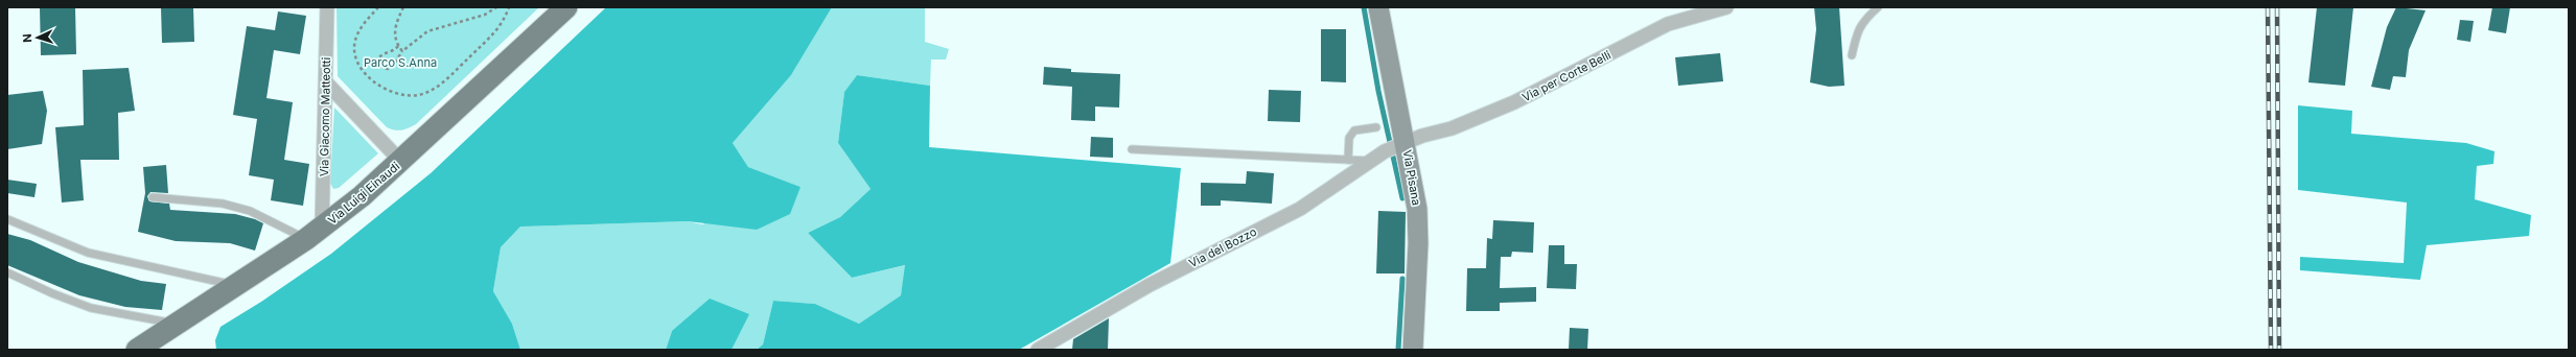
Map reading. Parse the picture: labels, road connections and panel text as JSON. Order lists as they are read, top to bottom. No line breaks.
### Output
{"streets":{"main road":["Via Pisana","Via Luigi Einaudi"],"street":["Via per Corte Belli","Via Giacomo Matteotti","Via del Bozzo"]},"crossings":[["Via per Corte Belli","Via Pisana"],["Via per Corte Belli","Via del Bozzo"],["Via Giacomo Matteotti","Via Luigi Einaudi"],["Via Pisana","Via del Bozzo"]],"parks":["Parco S.Anna"],"north":"left"}
